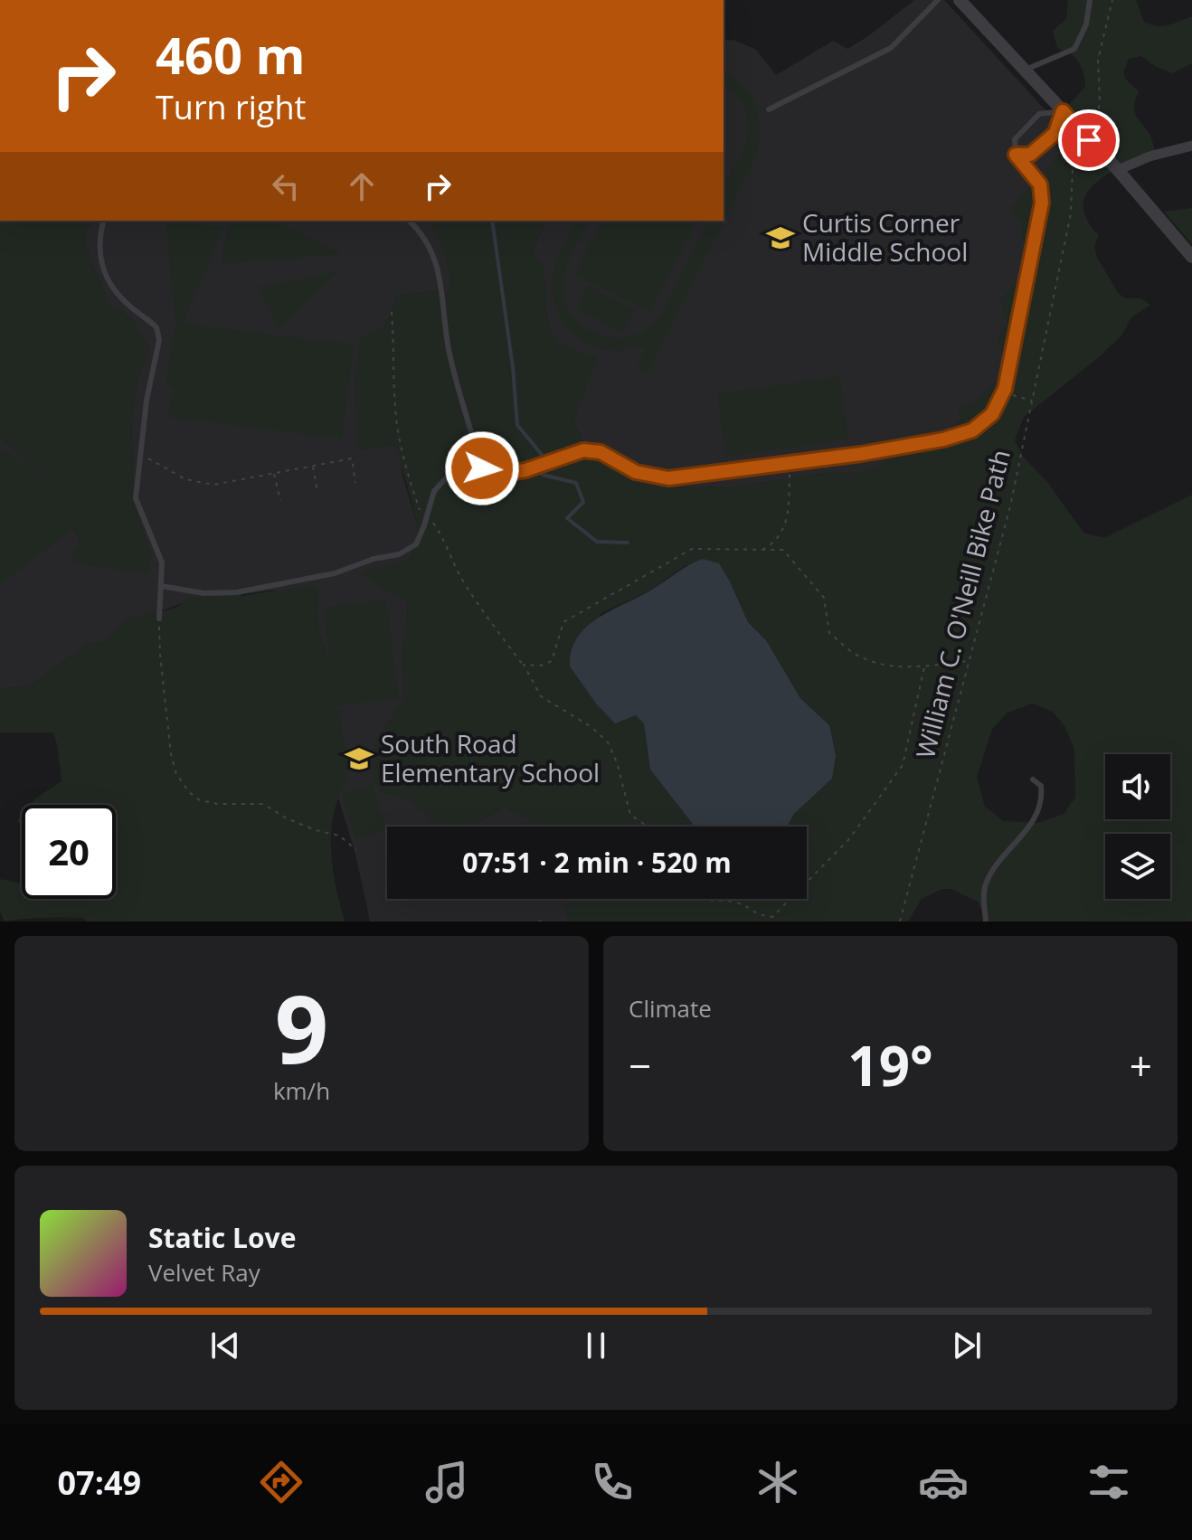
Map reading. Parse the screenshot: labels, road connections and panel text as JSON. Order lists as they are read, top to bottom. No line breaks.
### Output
{"streets":{"path":["William C. O'Neill Bike Path"]},"places":{"school or university":["Curtis Corner Middle School","South Road Elementary School"]},"page":{"turn":["460 m","Turn right"],"limit":"20","trip":"07:51 · 2 min · 520 m","tile":[["9","km/h"],"Climate"],"heat":["−","19°","+"],"song":["Static Love","Velvet Ray"],"tabs":"07:49"}}
